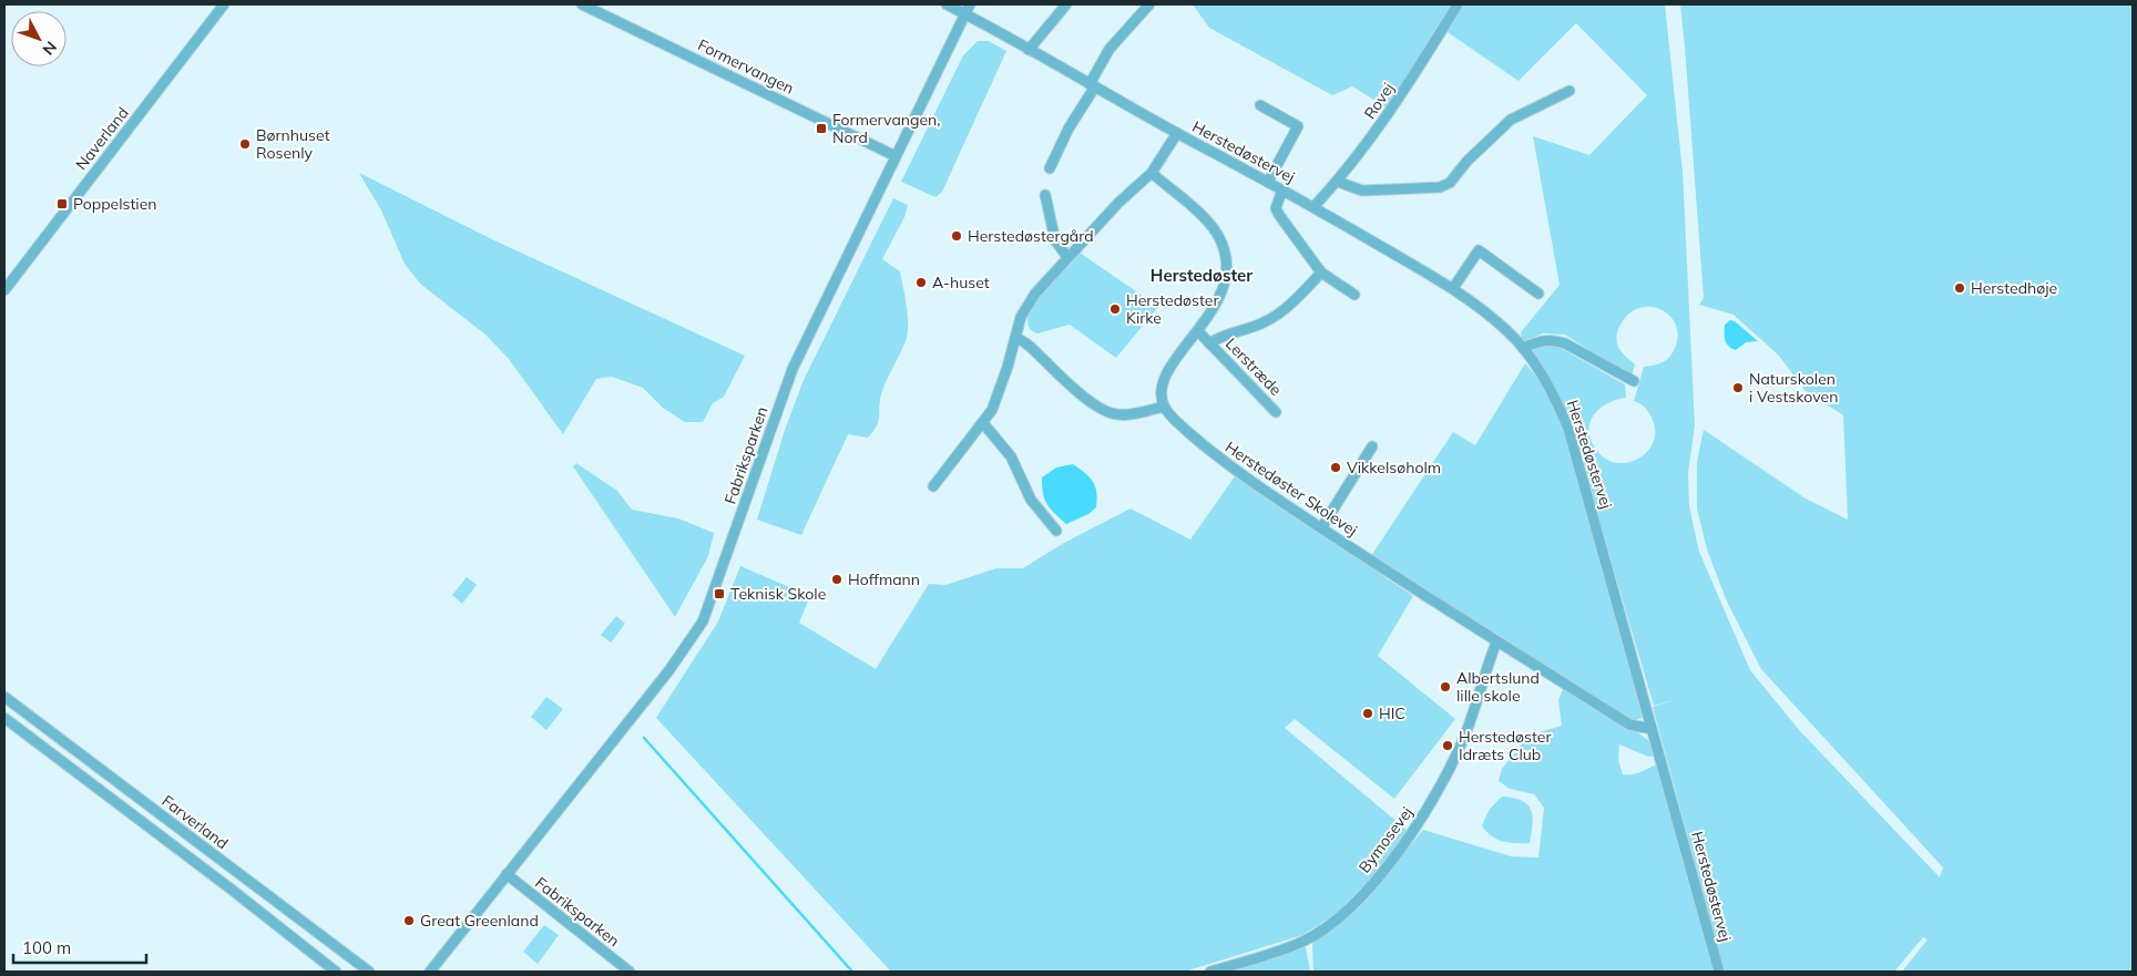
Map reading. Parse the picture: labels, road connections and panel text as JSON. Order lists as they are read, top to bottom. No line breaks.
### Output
{"streets":{"street":["Formervangen","Rovej","Naverland","Herstedøstervej","Lerstræde","Fabriksparken","Herstedøster Skolevej","Farverland","Bymosevej"]},"crossings":[["Formervangen","Fabriksparken"],["Rovej","Herstedøstervej"],["Herstedøstervej","Fabriksparken"],["Herstedøstervej","Herstedøster Skolevej"],["Herstedøster Skolevej","Bymosevej"]],"districts":["Herstedøster"],"places":{"transit":["Formervangen, Nord","Poppelstien","Teknisk Skole"],"other":["Børnhuset Rosenly","Herstedøstergård","A-huset","Herstedhøje","Herstedøster Kirke","Naturskolen i Vestskoven","Vikkelsøholm","Hoffmann","Albertslund lille skole","HIC","Herstedøster Idræts Club","Great Greenland"]},"scale_bar":"100 m","north":"bottom right"}
